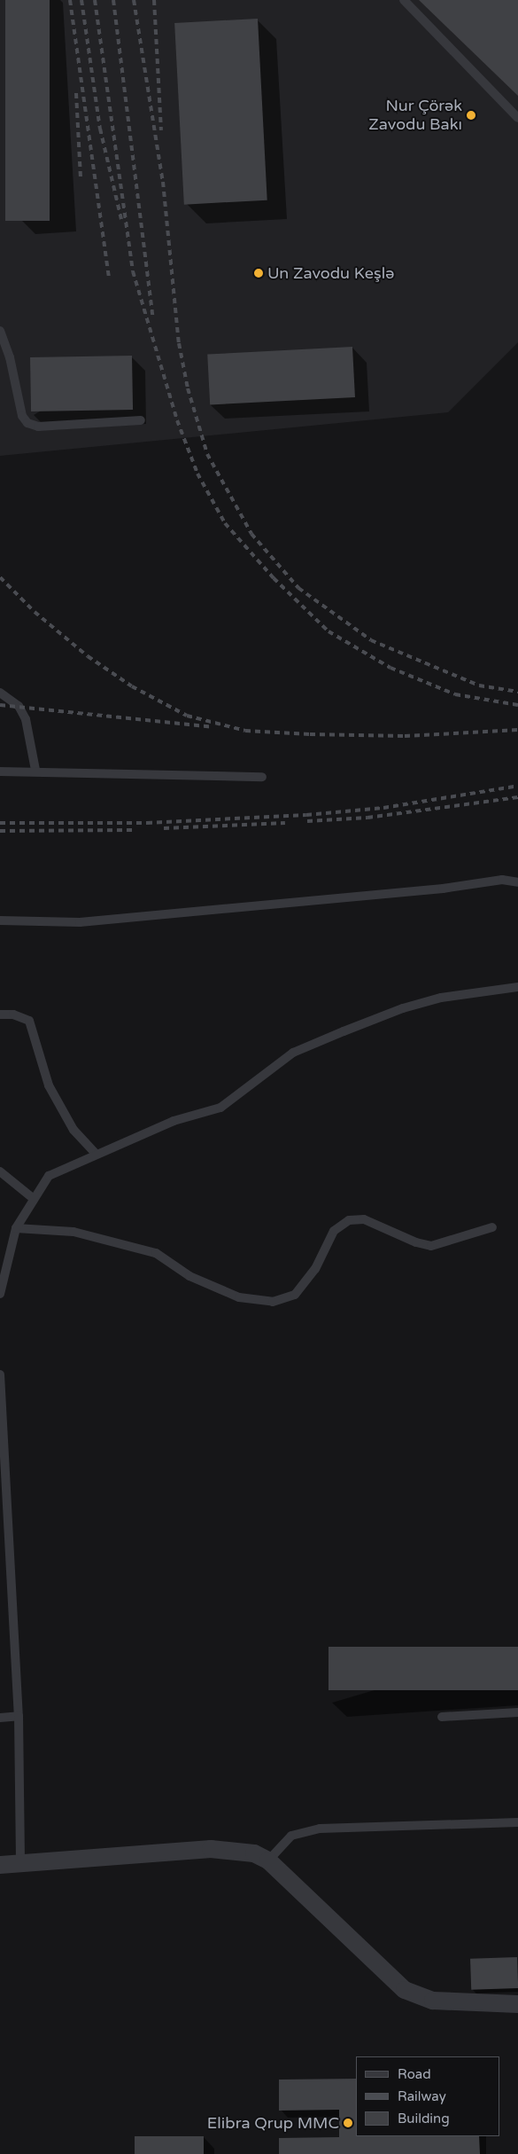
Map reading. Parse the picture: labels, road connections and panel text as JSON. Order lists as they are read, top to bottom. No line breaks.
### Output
{"places":["Nur Çörək Zavodu Bakı","Un Zavodu Keşlə","Elibra Qrup MMC"],"legend":["Road","Railway","Building"]}
